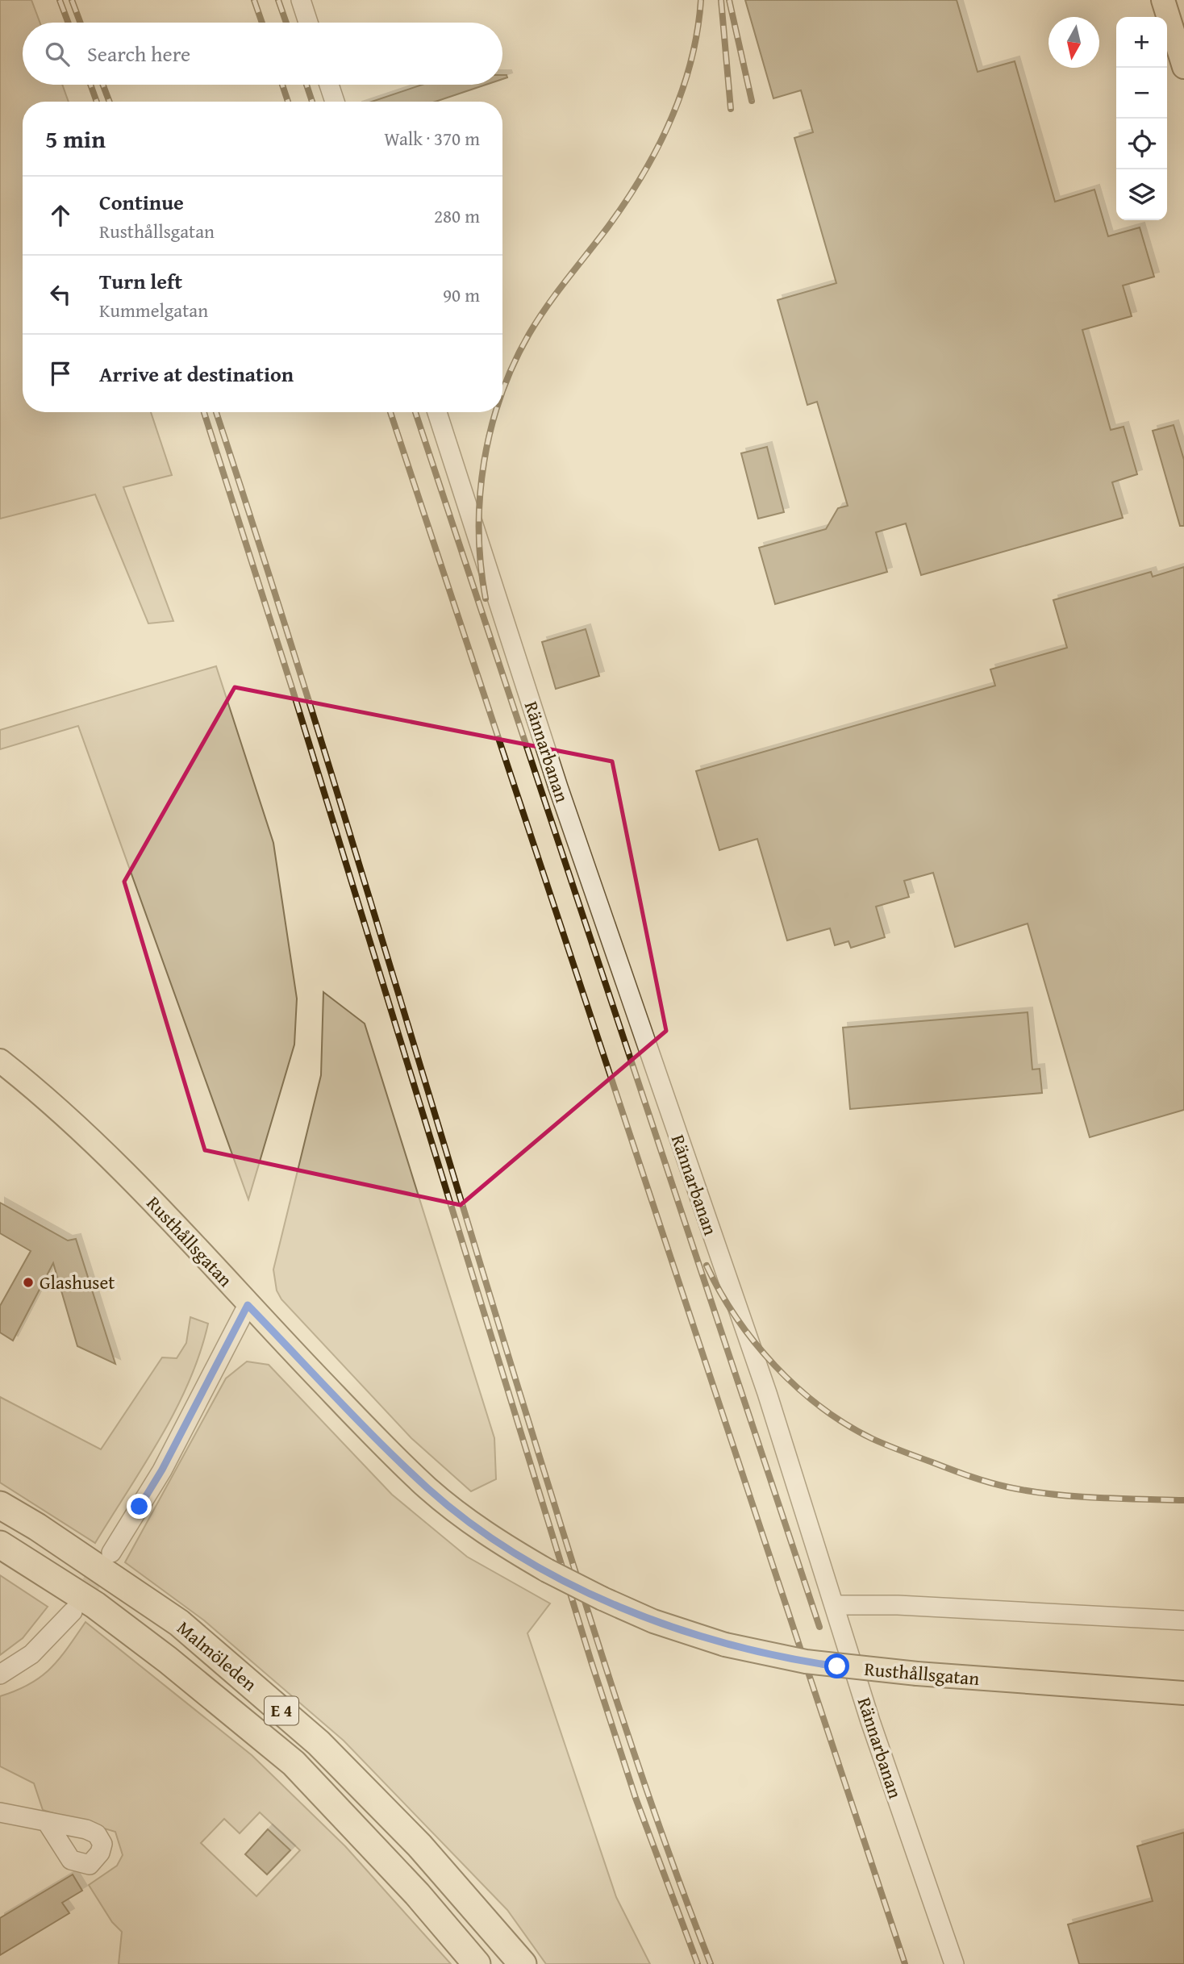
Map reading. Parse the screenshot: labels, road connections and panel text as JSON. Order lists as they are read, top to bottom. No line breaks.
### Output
{"streets":{"highway":["Malmöleden","E 4"],"main road":["Rusthållsgatan"],"street":["Rännarbanan"]},"places":["Glashuset"],"north":"bottom","page":{"map_buttons":["+","−"],"search":"Search here","heading":["5 min","Walk · 370 m"],"list":[["Continue","Rusthållsgatan","280 m"],["Turn left","Kummelgatan","90 m"],"Arrive at destination"]}}
